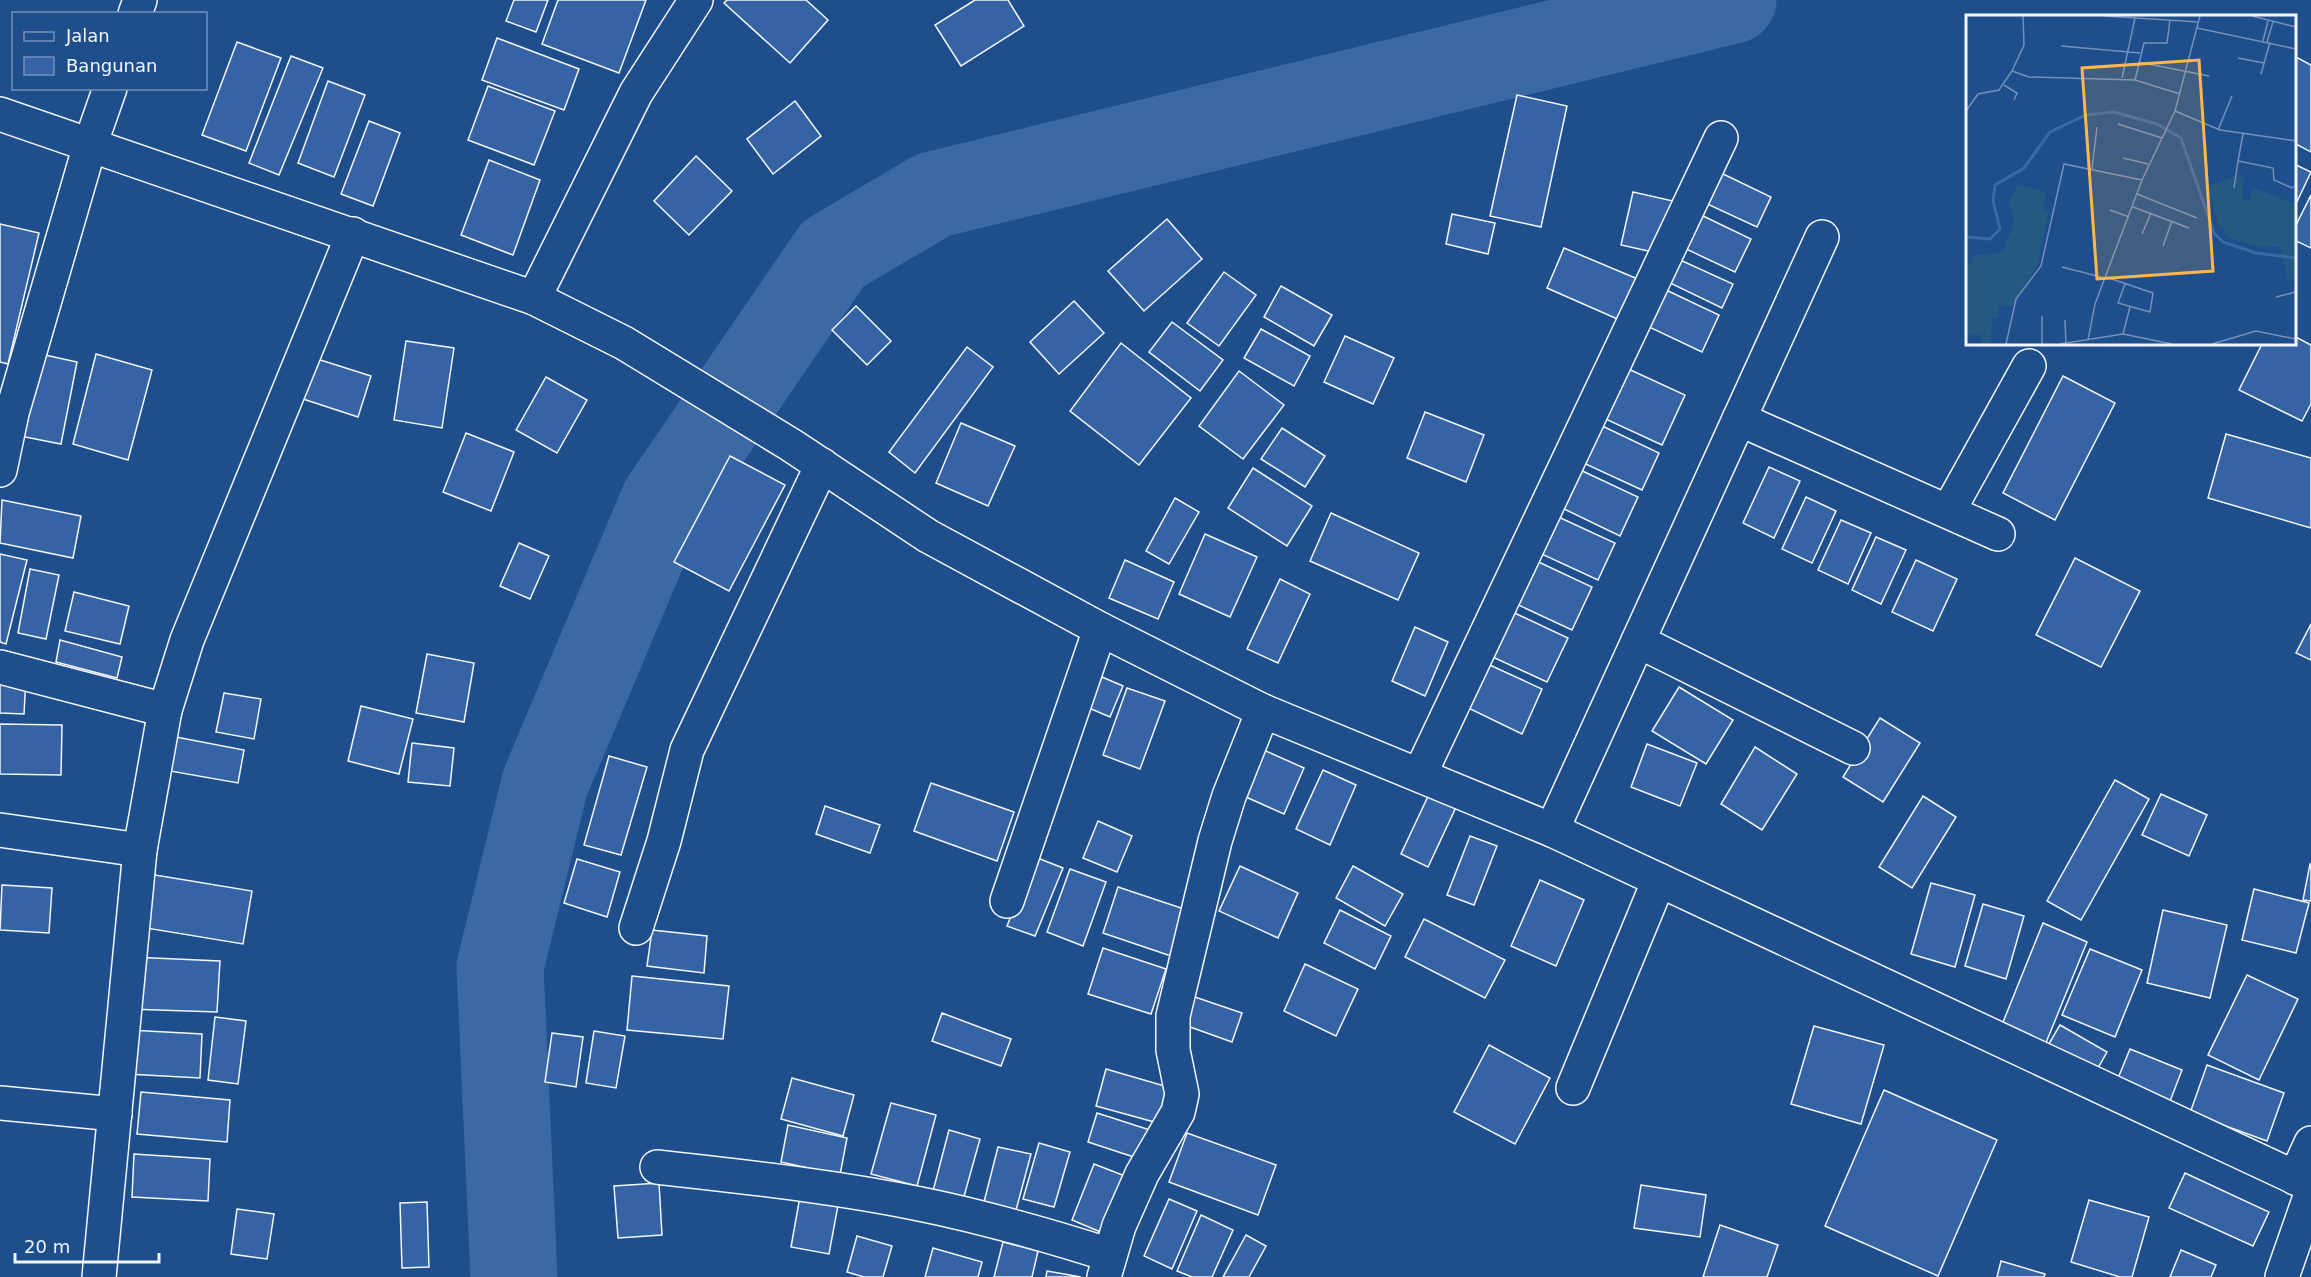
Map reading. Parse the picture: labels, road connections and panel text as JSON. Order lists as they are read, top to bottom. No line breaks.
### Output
{"legend":["Jalan","Bangunan"],"scale_bar":"20 m"}
